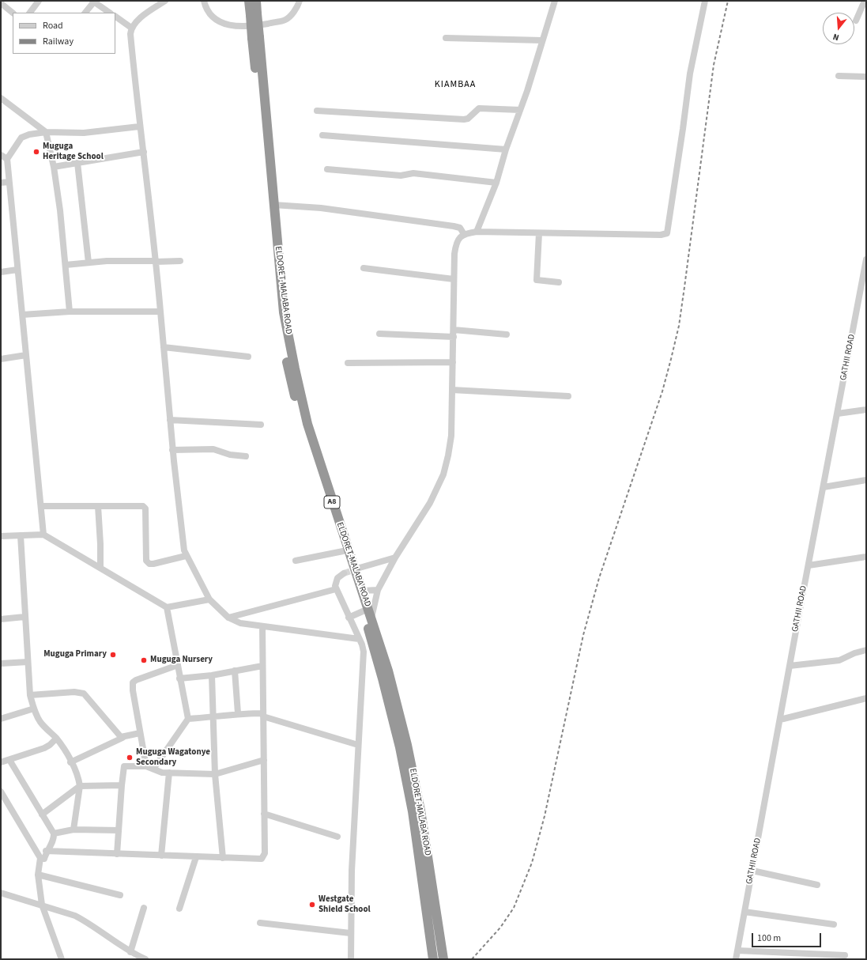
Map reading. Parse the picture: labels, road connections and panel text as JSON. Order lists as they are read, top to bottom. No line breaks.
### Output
{"streets":{"highway":["ELDORET-MALABA ROAD","A8"],"street":["GATHII ROAD"]},"crossings":[["ELDORET-MALABA ROAD","A8"]],"districts":["KIAMBAA"],"places":["Muguga Heritage School","Muguga Primary","Muguga Nursery","Muguga Wagatonye Secondary","Westgate Shield School"],"legend":["Road","Railway"],"scale_bar":"100 m","north":"bottom"}
